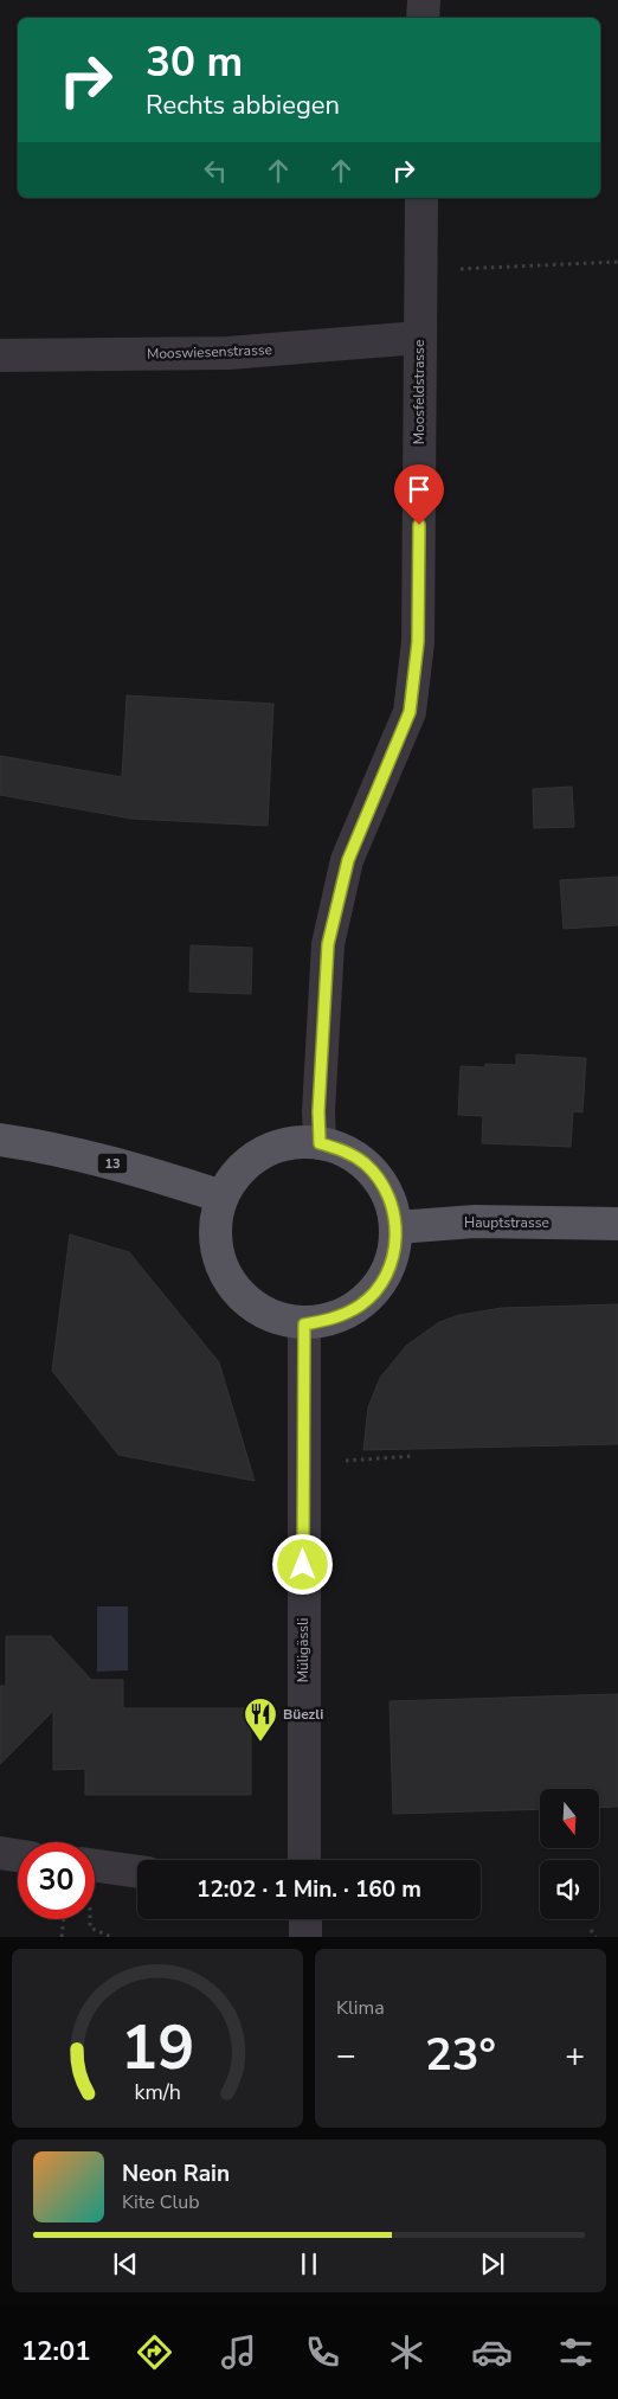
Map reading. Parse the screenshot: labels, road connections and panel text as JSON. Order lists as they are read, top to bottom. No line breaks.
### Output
{"streets":{"main road":["13","Hauptstrasse"],"street":["Mooswiesenstrasse","Moosfeldstrasse","Müligässli"]},"crossings":[["Mooswiesenstrasse","Moosfeldstrasse"],["Moosfeldstrasse","13"],["Moosfeldstrasse","Hauptstrasse"],["Moosfeldstrasse","Müligässli"],["13","Hauptstrasse"],["13","Müligässli"],["Hauptstrasse","Müligässli"]],"places":{"restaurant":["Büezli"]},"north":"bottom","page":{"turn":["30 m","Rechts abbiegen"],"limit":"30","trip":"12:02 · 1 Min. · 160 m","tile":"Klima","heat":["−","23°","+"],"song":["Neon Rain","Kite Club"],"tabs":"12:01","gauge":["19","km/h"]}}
